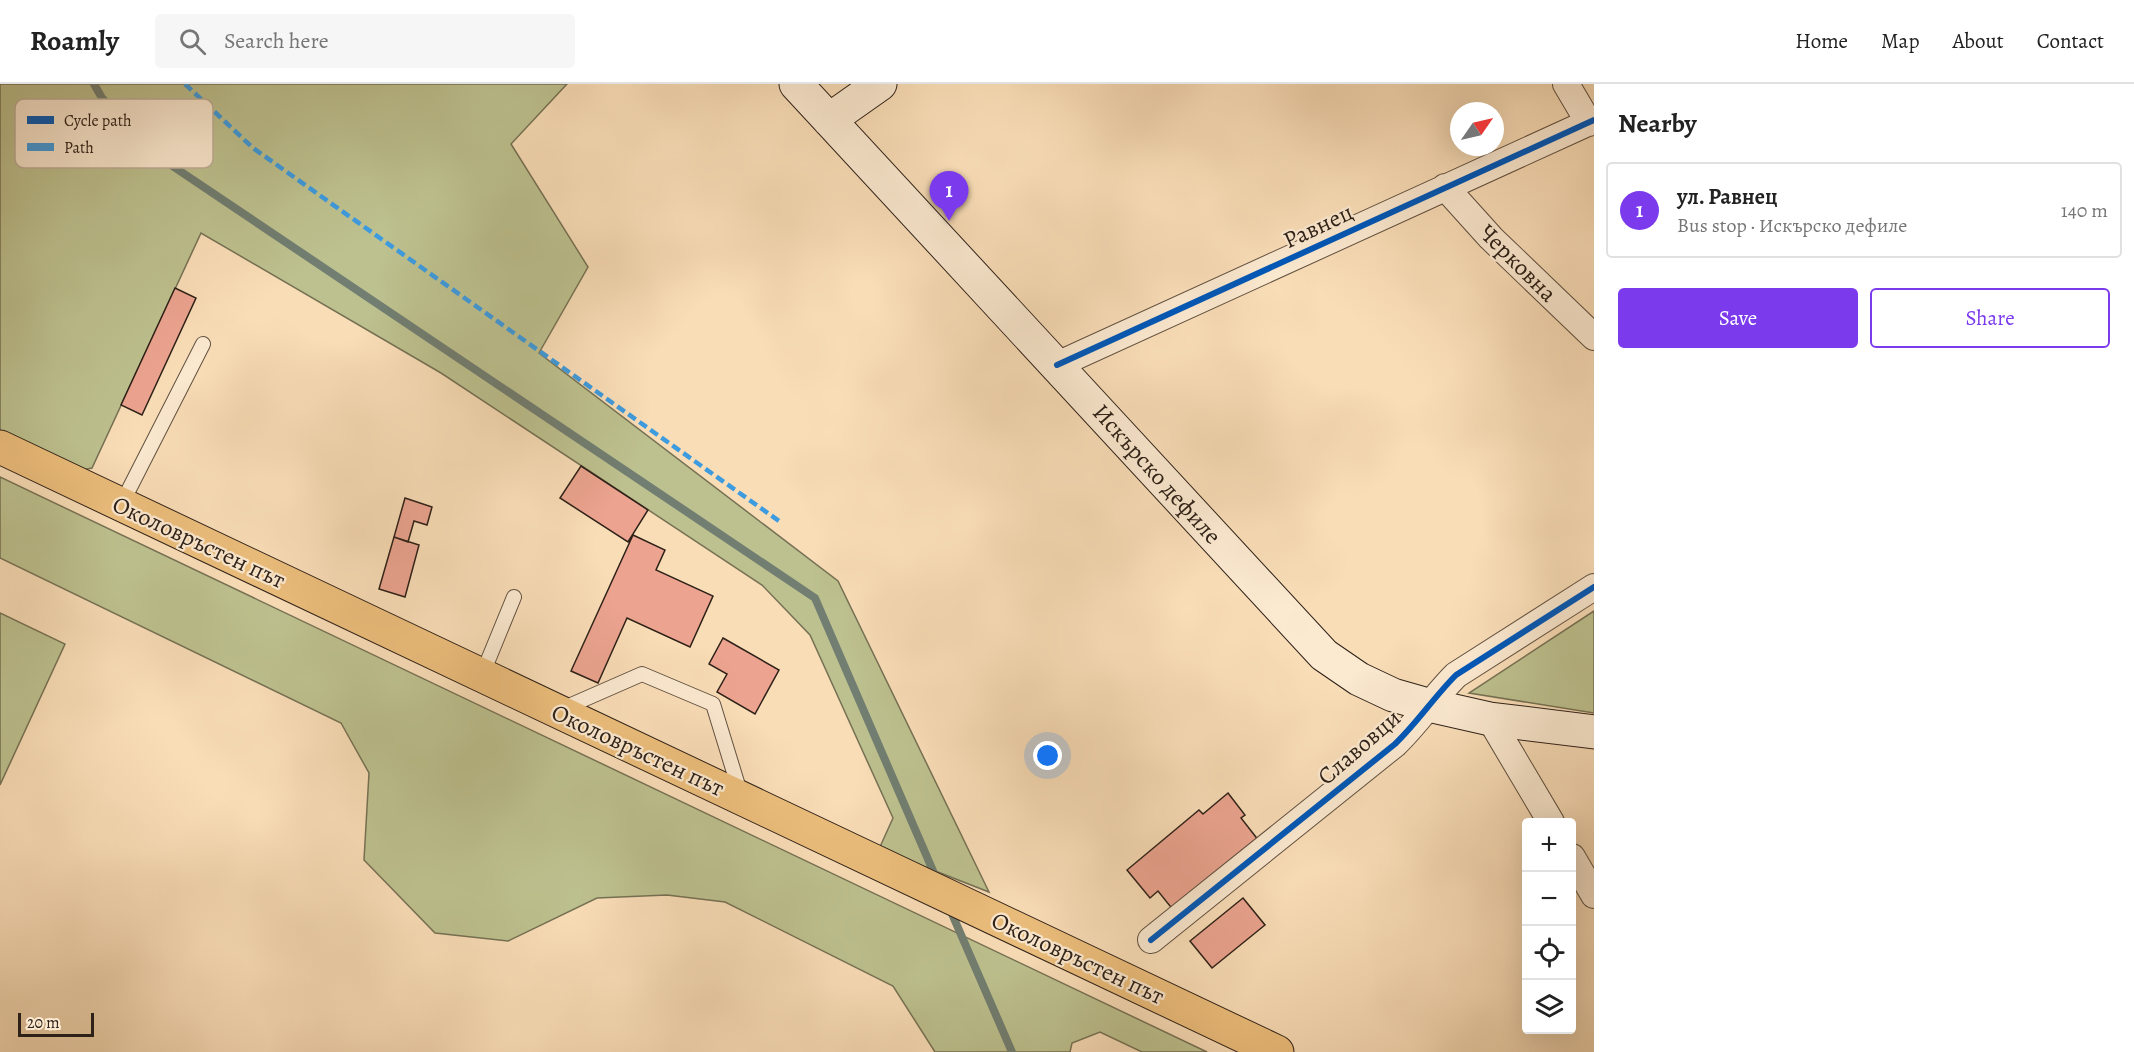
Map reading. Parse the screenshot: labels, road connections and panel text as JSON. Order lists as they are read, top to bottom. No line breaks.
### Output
{"streets":{"main road":["Искърско дефиле","Околовръстен път"],"street":["Равнец","Черковна","Славовци"]},"crossings":[["Равнец","Черковна"],["Равнец","Искърско дефиле"],["Искърско дефиле","Славовци"]],"legend":["Cycle path","Path"],"scale_bar":"20 m","north":"top right","page":{"header":"Roamly","search":"Search here","nav":["Home","Map","About","Contact"],"heading":"Nearby","list":[{"mark":"1","name":"ул. Равнец","note":"Bus stop · Искърско дефиле","value":"140 m"}],"pins":"1","buttons":["Save","Share"],"map_buttons":["+","−"],"scale":"20 m"}}
